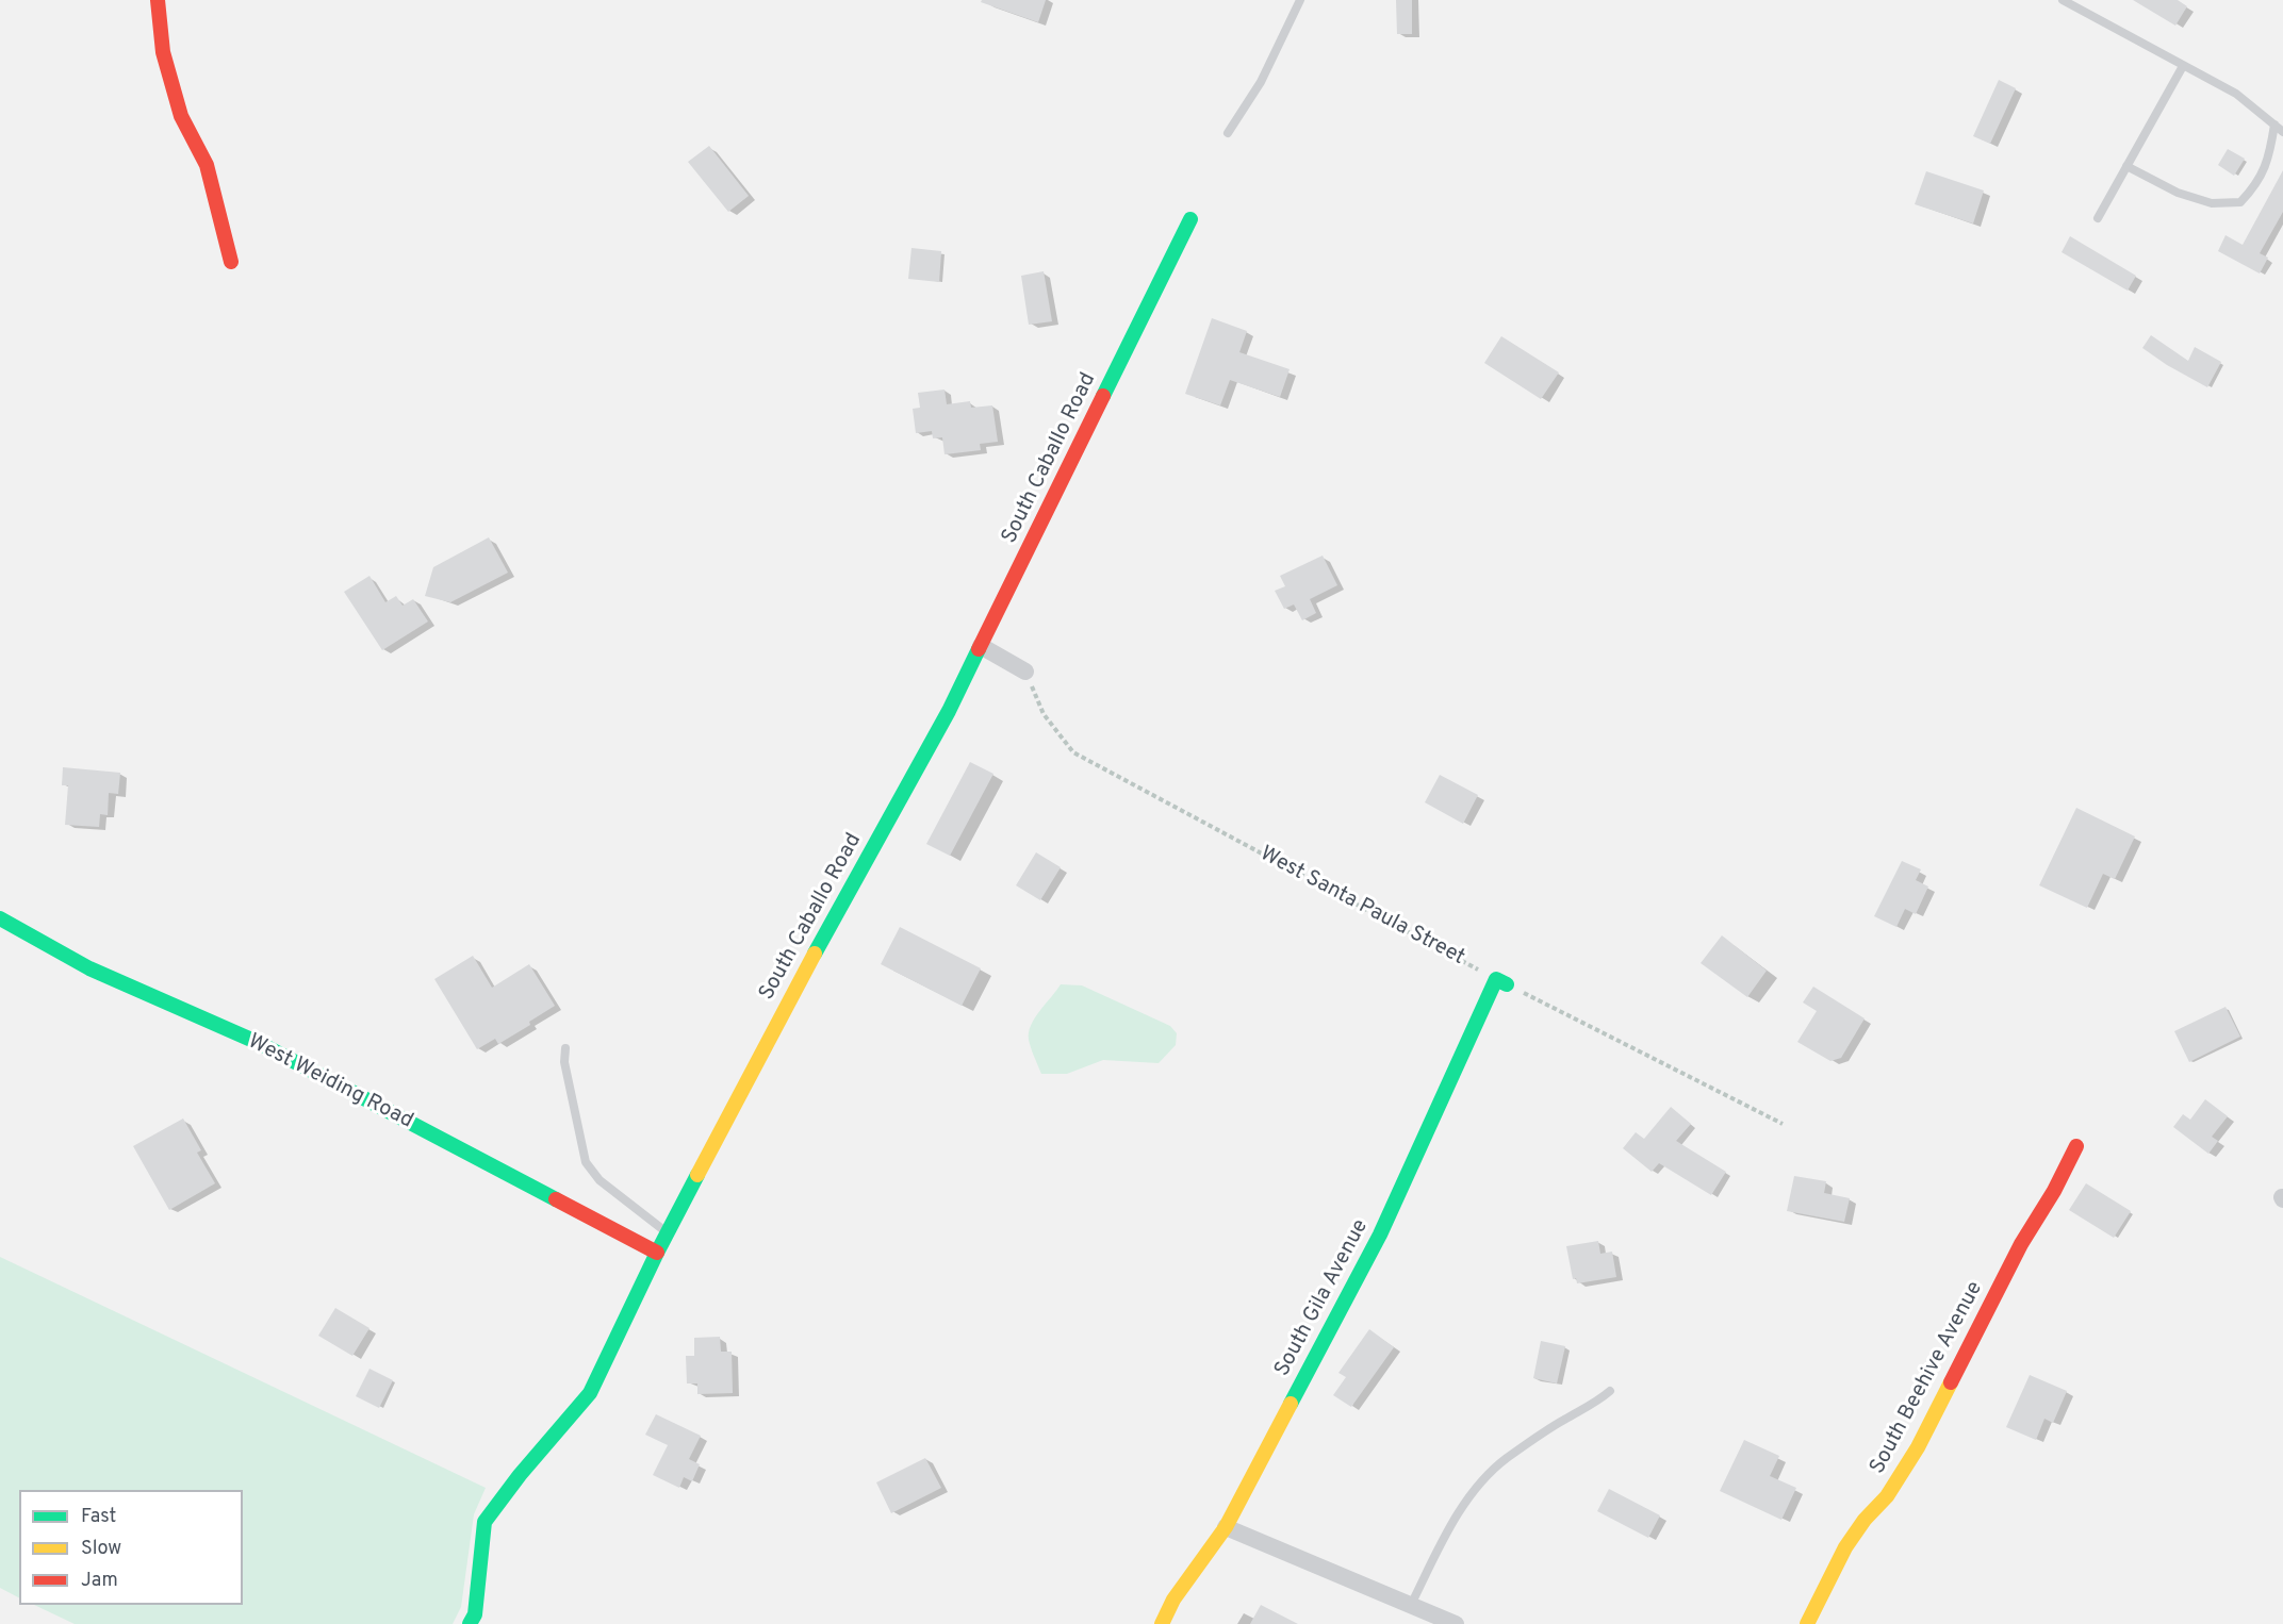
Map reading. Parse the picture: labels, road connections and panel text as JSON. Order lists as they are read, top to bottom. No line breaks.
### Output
{"streets":{"street":["South Caballo Road","West Weiding Road","South Gila Avenue","South Beehive Avenue"],"path":["West Santa Paula Street"]},"crossings":[["South Caballo Road","West Weiding Road"],["West Santa Paula Street","South Gila Avenue"]],"legend":["Fast","Slow","Jam"]}
